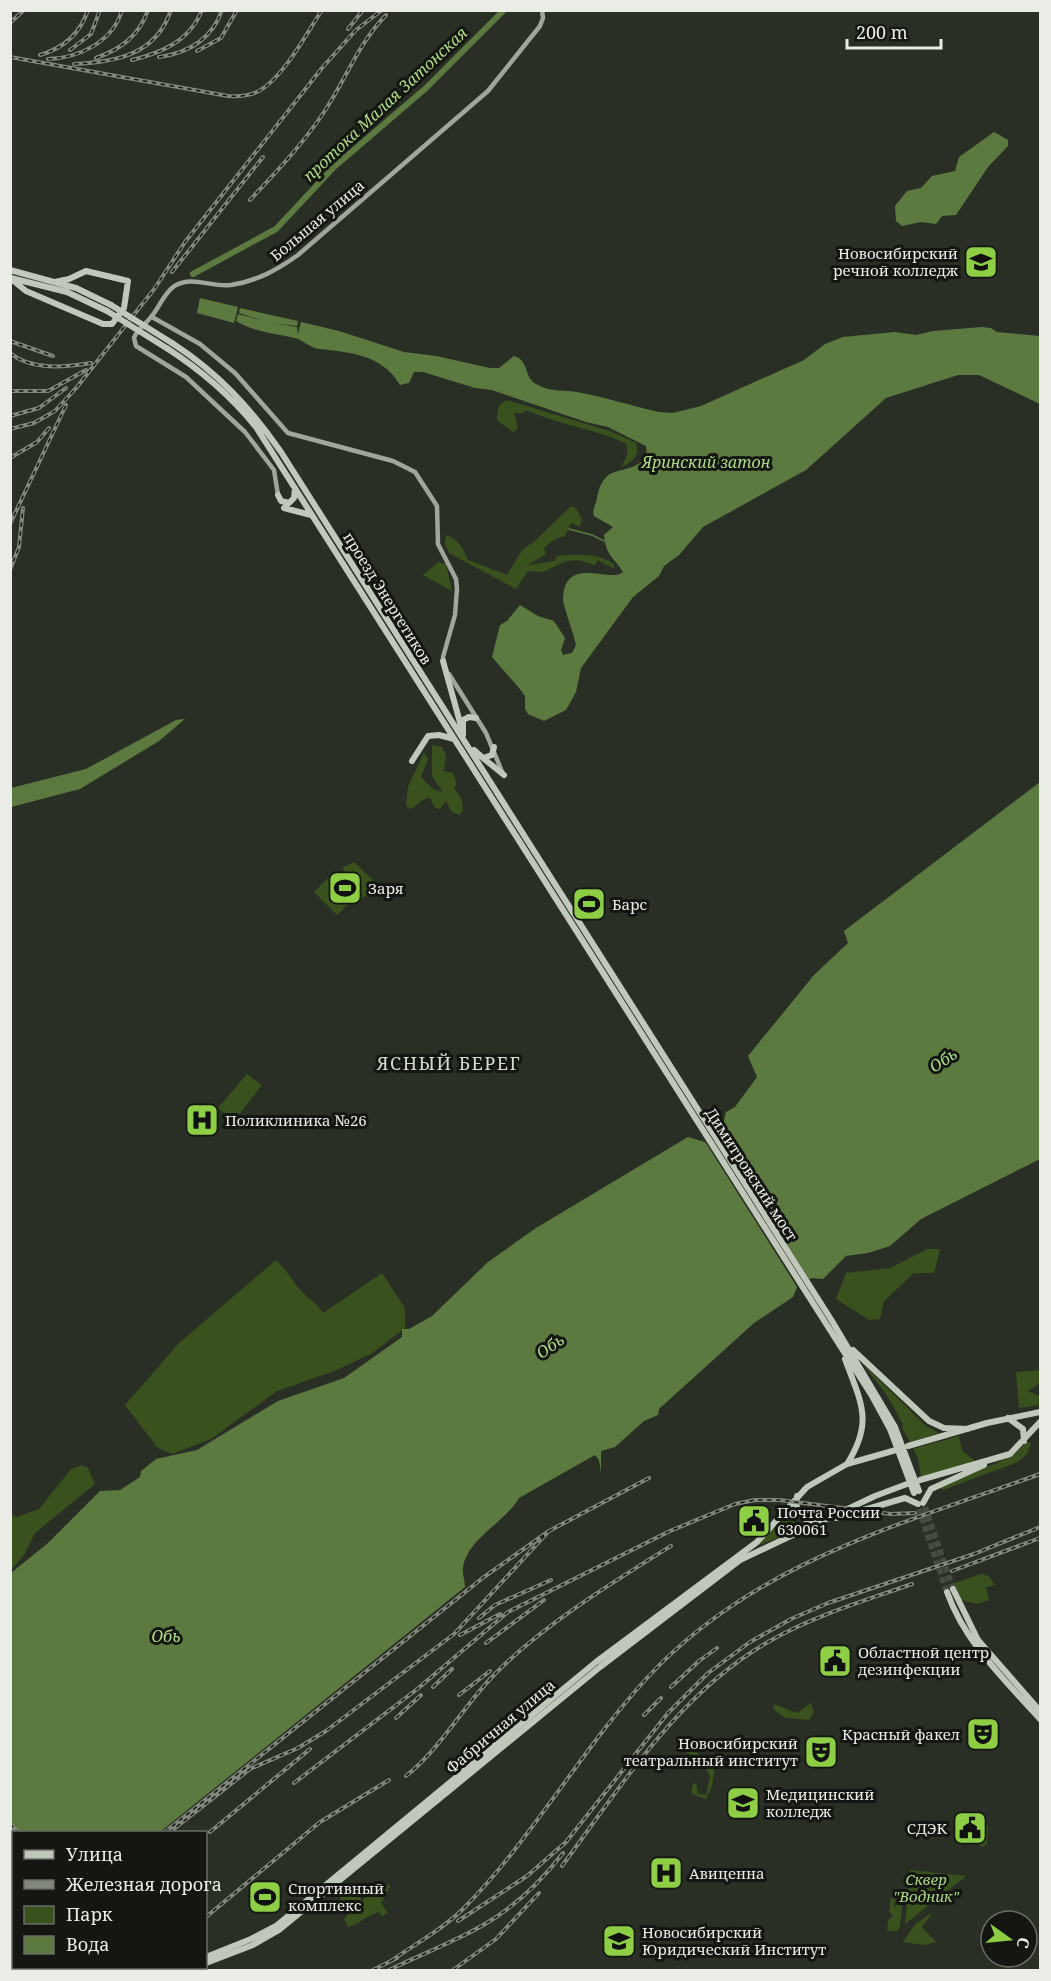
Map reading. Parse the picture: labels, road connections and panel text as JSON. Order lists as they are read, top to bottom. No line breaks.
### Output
{"streets":{"main road":["Большая улица","проезд Энергетиков","Димитровский мост","Фабричная улица"]},"crossings":[["проезд Энергетиков","Димитровский мост"]],"districts":["ЯСНЫЙ БЕРЕГ"],"water":["протока Малая Затонская","Яринский затон","Обь"],"parks":["Сквер \"Водник\""],"places":{"school or university":["Новосибирский речной колледж","Медицинский колледж","Новосибирский Юридический Институт"],"sports":["Заря","Барс","Спортивный комплекс"],"hospital":["Поликлиника №26","Авиценна"],"public building":["Почта России 630061","Областной центр дезинфекции","СДЭК"],"theatre":["Красный факел","Новосибирский театральный институт"]},"legend":["Улица","Железная дорога","Парк","Вода"],"scale_bar":"200 m","north":"right"}
